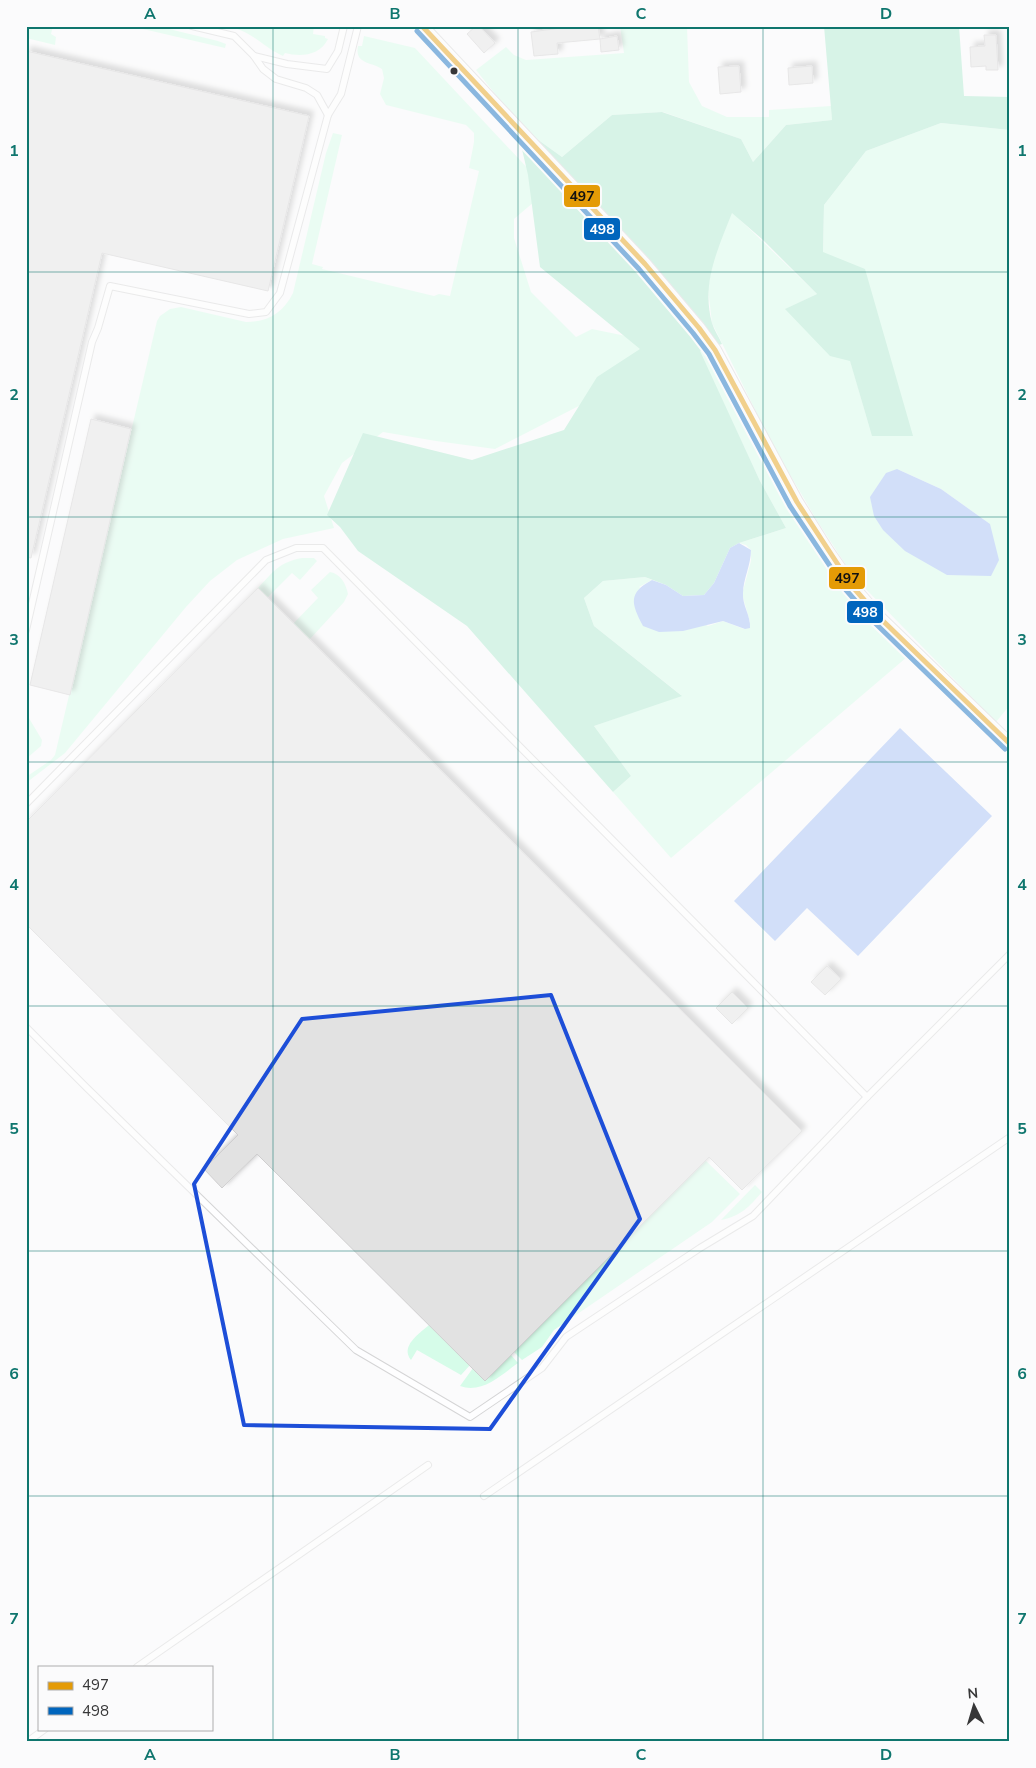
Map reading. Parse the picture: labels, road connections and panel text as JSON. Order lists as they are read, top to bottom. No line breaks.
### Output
{"lines":["transit line 497","transit line 498"],"legend":["497","498"],"north":"top","grid":{"columns":["A","B","C","D"],"rows":["1","2","3","4","5","6","7"]}}
